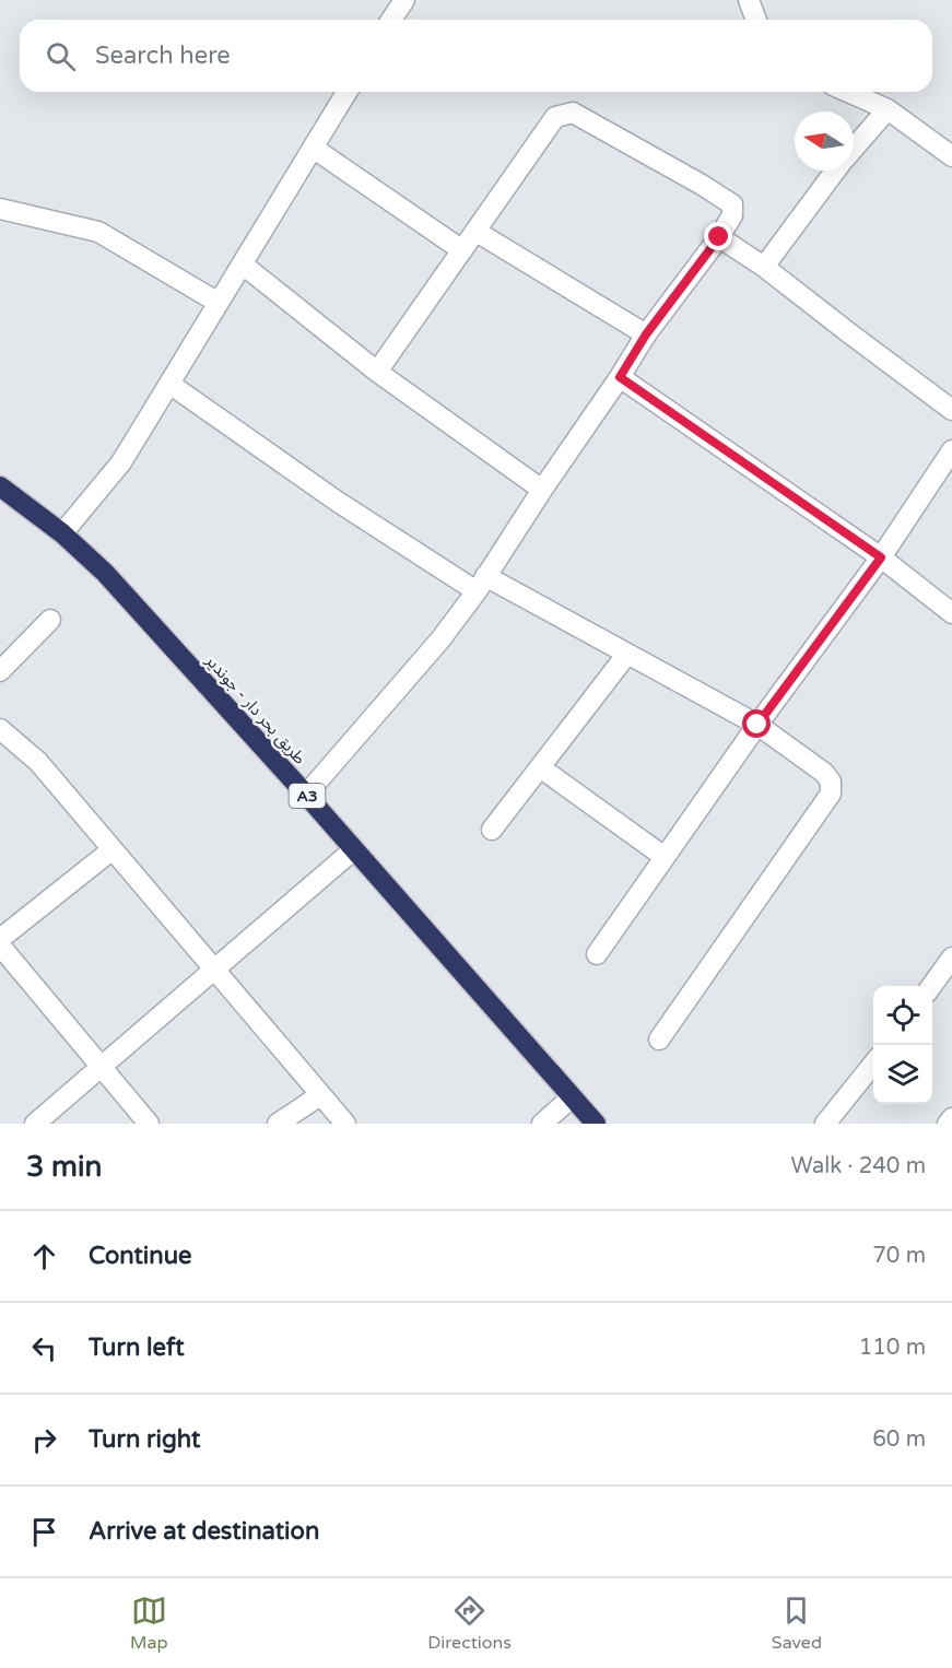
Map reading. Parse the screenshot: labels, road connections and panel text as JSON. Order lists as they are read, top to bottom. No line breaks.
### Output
{"streets":{"highway":["طريق بحر دار - جوندير","A3"]},"north":"left","page":{"search":"Search here","heading":["3 min","Walk · 240 m"],"list":[["Continue","70 m"],["Turn left","110 m"],["Turn right","60 m"],"Arrive at destination"],"nav":["Map","Directions","Saved"]}}
